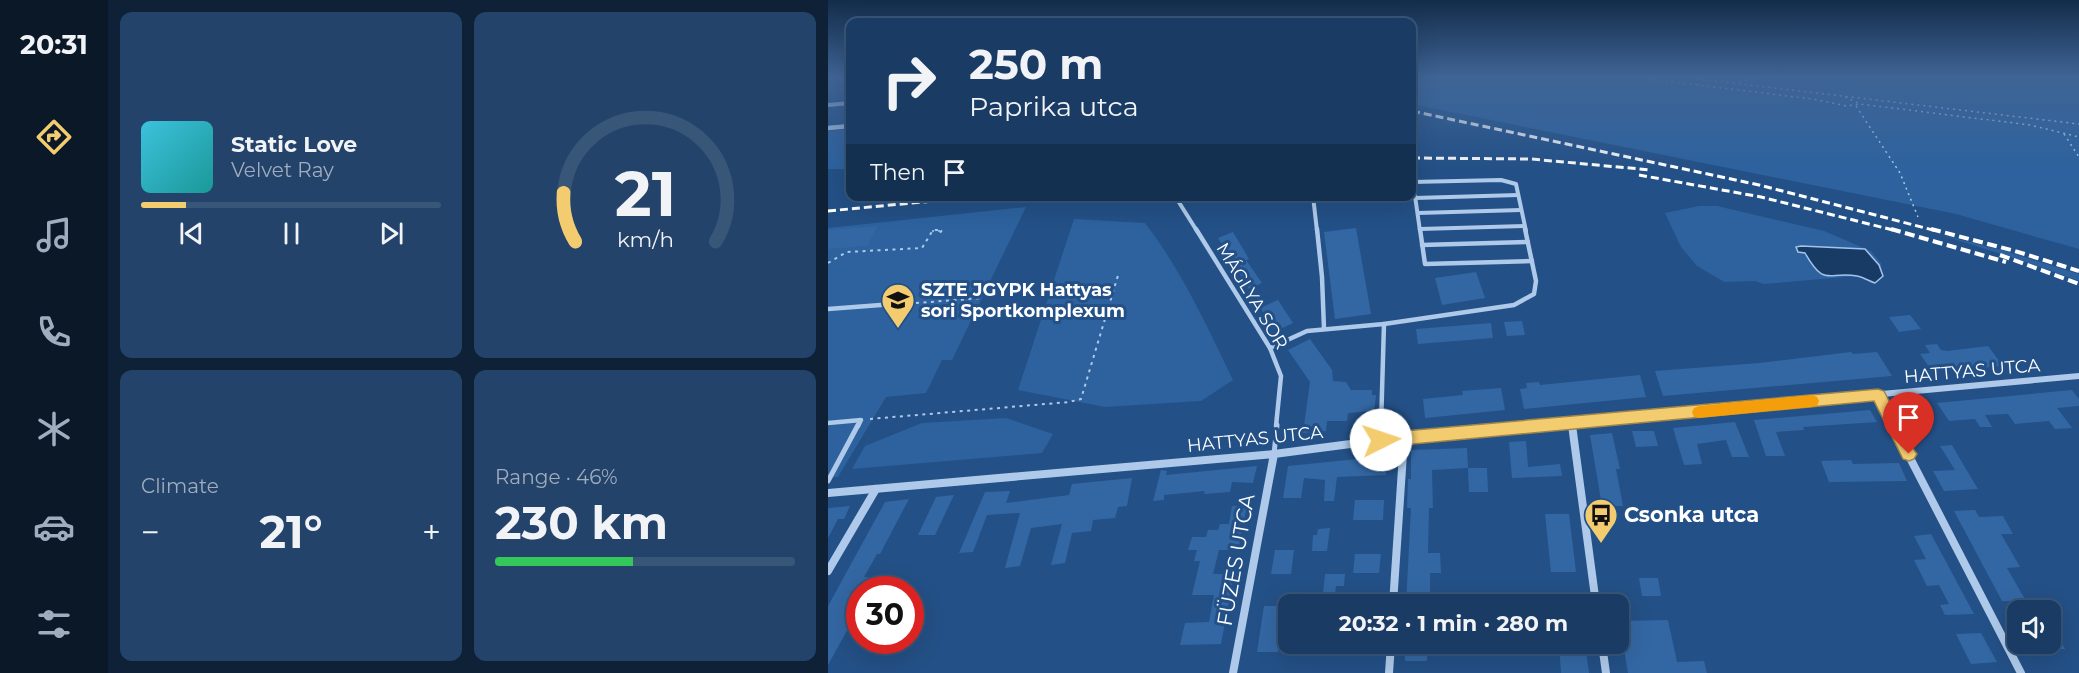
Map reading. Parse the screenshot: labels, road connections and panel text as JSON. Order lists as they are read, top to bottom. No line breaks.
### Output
{"streets":{"street":["HATTYAS UTCA","FÜZES UTCA"],"lane":["MÁGLYA SOR"]},"crossings":[["MÁGLYA SOR","HATTYAS UTCA"],["MÁGLYA SOR","FÜZES UTCA"],["HATTYAS UTCA","FÜZES UTCA"]],"places":{"school or university":["SZTE JGYPK Hattyas sori Sportkomplexum"],"bus stop":["Csonka utca"]},"page":{"tabs":"20:31","turn":["250 m","Paprika utca"],"song":["Static Love","Velvet Ray"],"then":"Then","tile":["Climate",["Range · 46%","230 km"]],"heat":["−","21°","+"],"limit":"30","trip":"20:32 · 1 min · 280 m","gauge":["21","km/h"]}}
